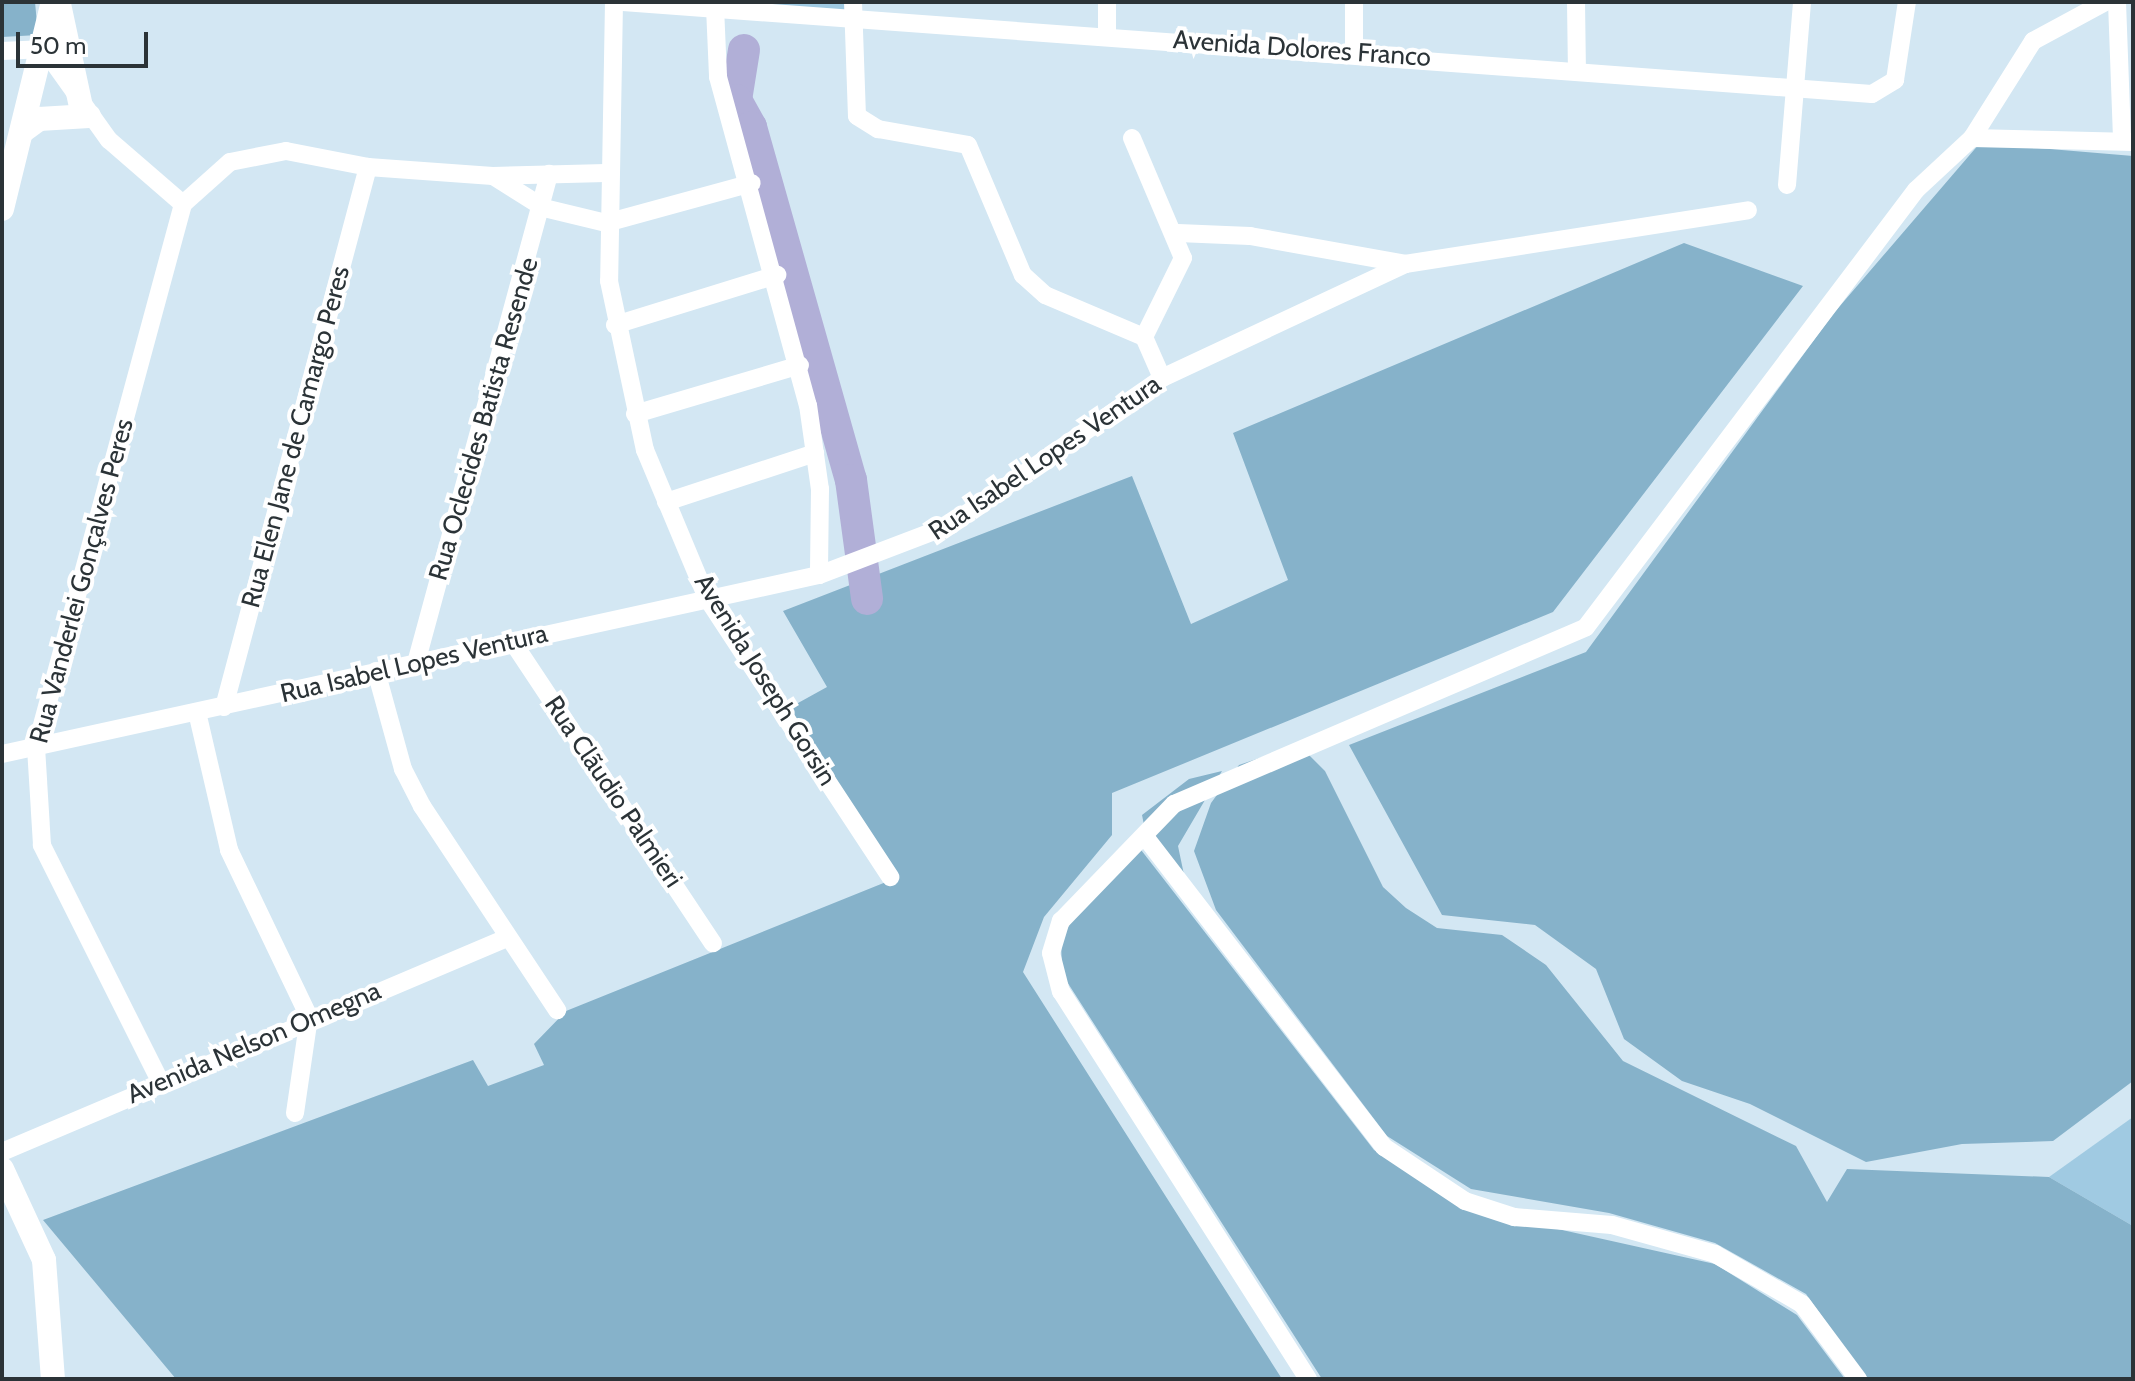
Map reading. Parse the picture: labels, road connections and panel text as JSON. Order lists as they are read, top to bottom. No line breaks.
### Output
{"streets":{"street":["Avenida Dolores Franco","Rua Oclecides Batista Resende","Rua Elen Jane de Camargo Peres","Rua Isabel Lopes Ventura","Rua Vanderlei Gonçalves Peres","Avenida Joseph Gorsin","Rua Clãudio Palmieri","Avenida Nelson Omegna"]},"crossings":[["Rua Oclecides Batista Resende","Rua Isabel Lopes Ventura"],["Rua Elen Jane de Camargo Peres","Rua Isabel Lopes Ventura"],["Rua Isabel Lopes Ventura","Rua Vanderlei Gonçalves Peres"],["Rua Isabel Lopes Ventura","Avenida Joseph Gorsin"],["Rua Isabel Lopes Ventura","Rua Clãudio Palmieri"],["Rua Vanderlei Gonçalves Peres","Avenida Nelson Omegna"]],"scale_bar":"50 m"}
